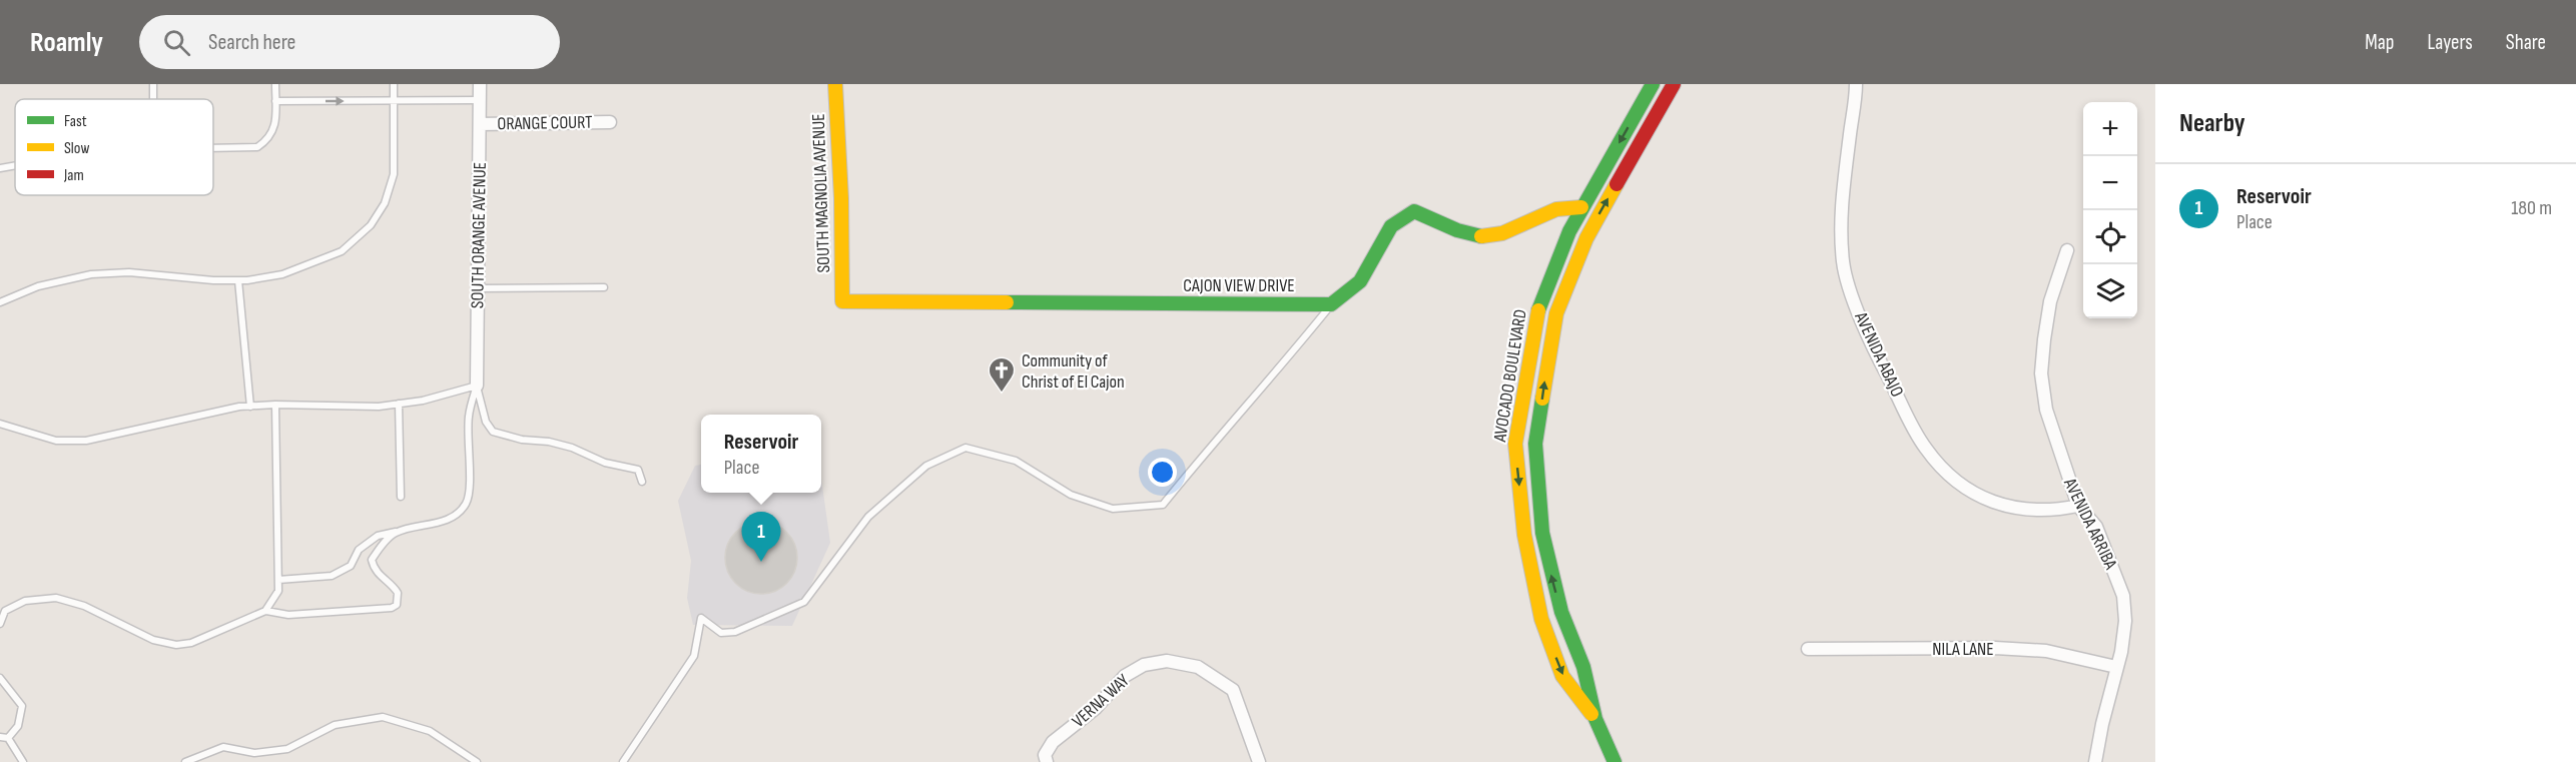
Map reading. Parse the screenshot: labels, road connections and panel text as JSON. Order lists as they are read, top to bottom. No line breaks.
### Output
{"streets":{"main road":["SOUTH MAGNOLIA AVENUE","CAJON VIEW DRIVE","AVOCADO BOULEVARD"],"street":["ORANGE COURT","SOUTH ORANGE AVENUE","AVENIDA ABAJO","AVENIDA ARRIBA","NILA LANE","VERNA WAY"]},"crossings":[["ORANGE COURT","SOUTH ORANGE AVENUE"],["SOUTH MAGNOLIA AVENUE","CAJON VIEW DRIVE"],["AVENIDA ABAJO","AVENIDA ARRIBA"],["AVENIDA ARRIBA","NILA LANE"]],"places":{"church":["Community of Christ of El Cajon"]},"legend":["Fast","Slow","Jam"],"page":{"header":"Roamly","search":"Search here","nav":["Map","Layers","Share"],"heading":"Nearby","map_buttons":["+","−"],"list":[{"mark":"1","name":"Reservoir","note":"Place","value":"180 m"}],"popup":["Reservoir","Place"],"pins":"1"}}
